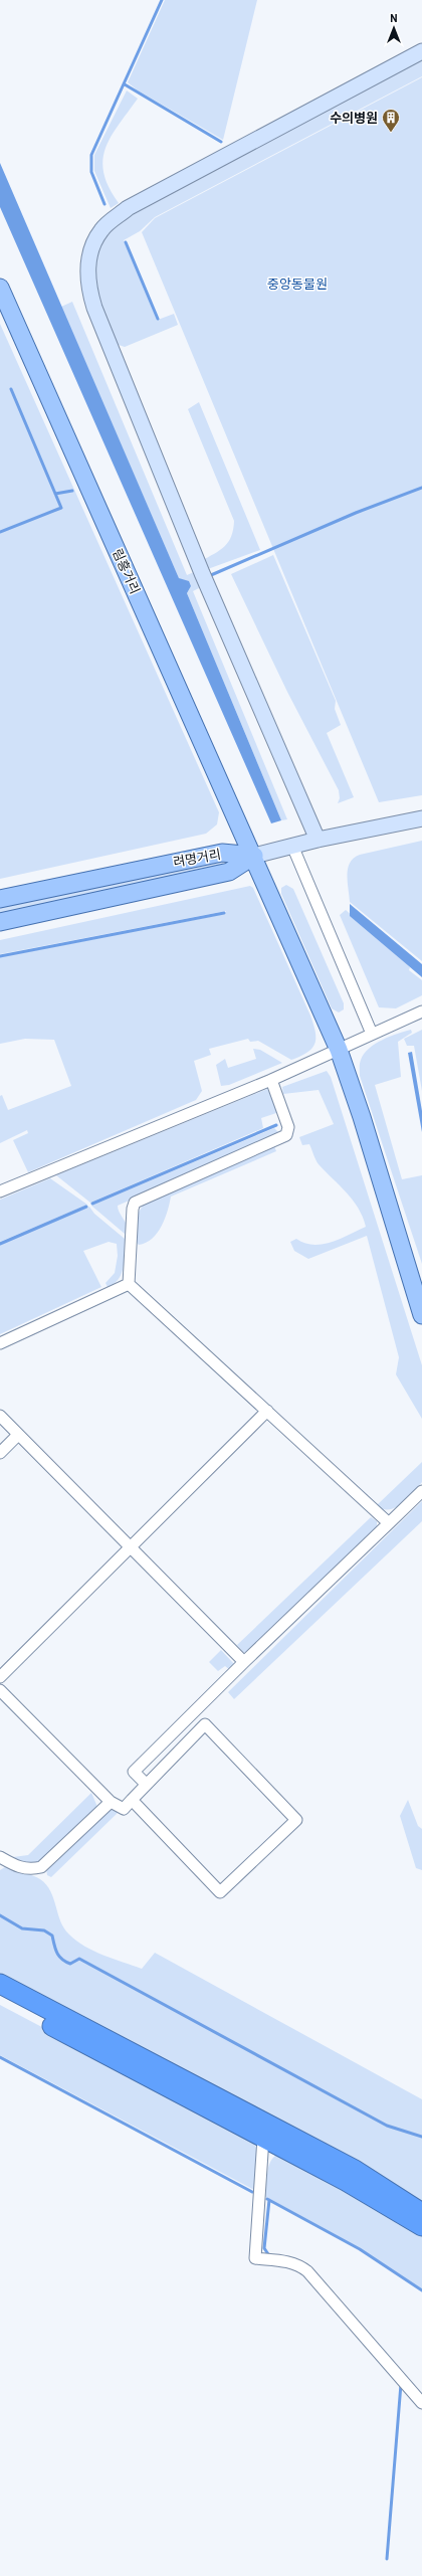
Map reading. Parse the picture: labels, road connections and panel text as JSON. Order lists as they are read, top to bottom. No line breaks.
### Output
{"streets":{"main road":["림흥거리","려명거리"]},"crossings":[["림흥거리","려명거리"]],"parks":["중앙동물원"],"places":{"building":["수의병원"]},"north":"top"}
